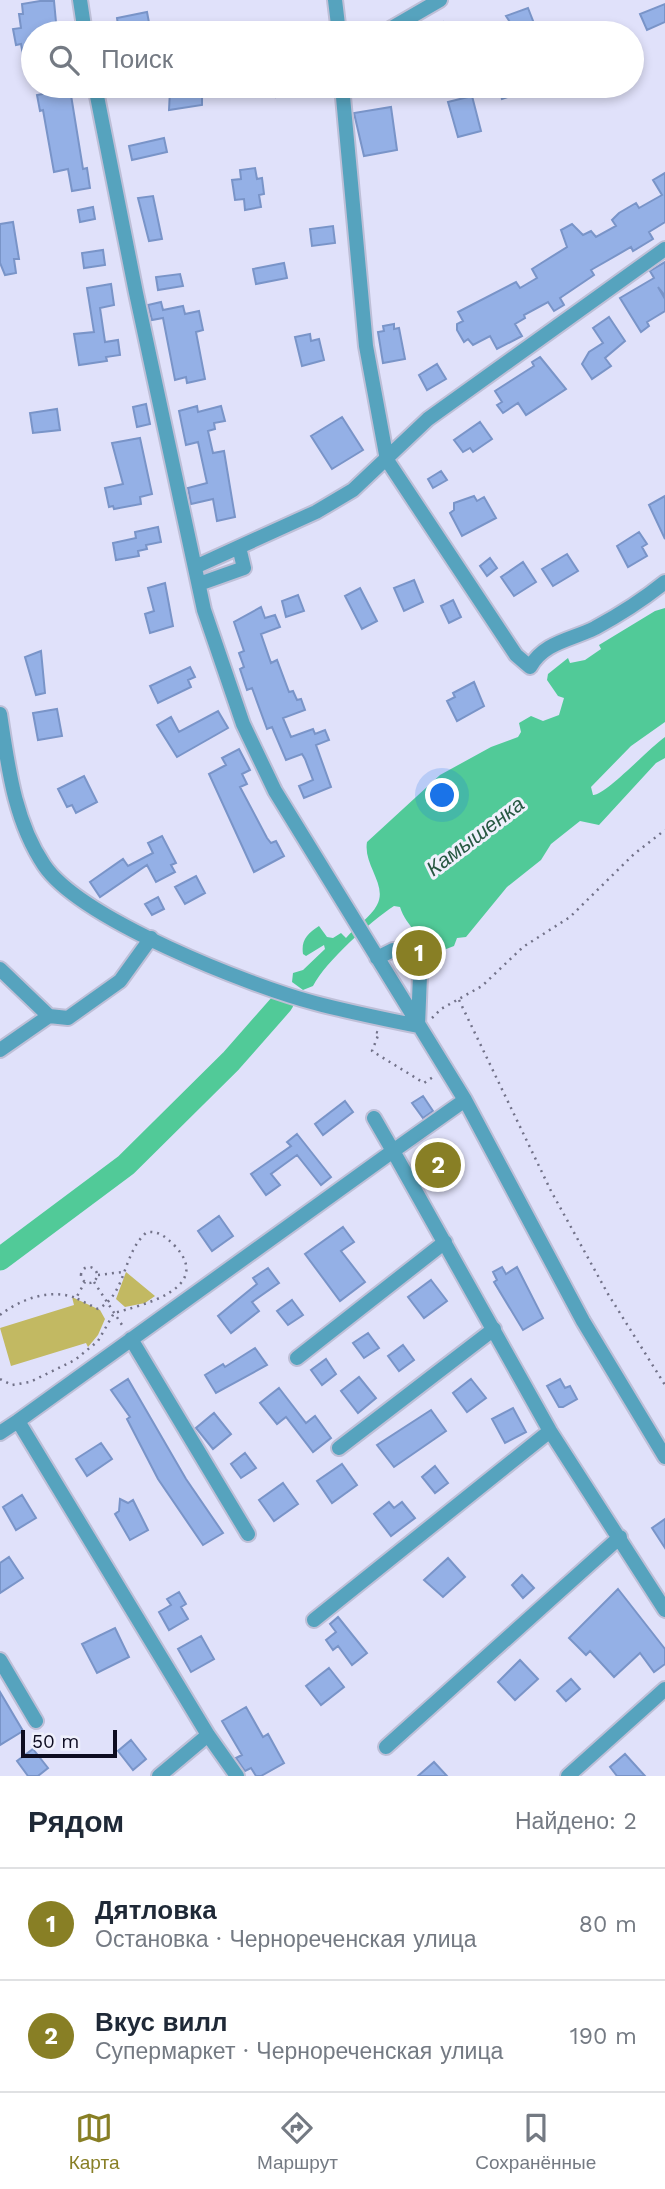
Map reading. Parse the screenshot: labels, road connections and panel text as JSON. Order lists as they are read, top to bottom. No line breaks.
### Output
{"water":["Камышенка"],"scale_bar":"50 m","page":{"search":"Поиск","pins":["1","2"],"scale":"50 m","heading":["Рядом","Найдено: 2"],"list":[{"mark":"1","name":"Дятловка","note":"Остановка · Чернореченская улица","value":"80 m"},{"mark":"2","name":"Вкус вилл","note":"Супермаркет · Чернореченская улица","value":"190 m"}],"nav":["Карта","Маршрут","Сохранённые"]}}
